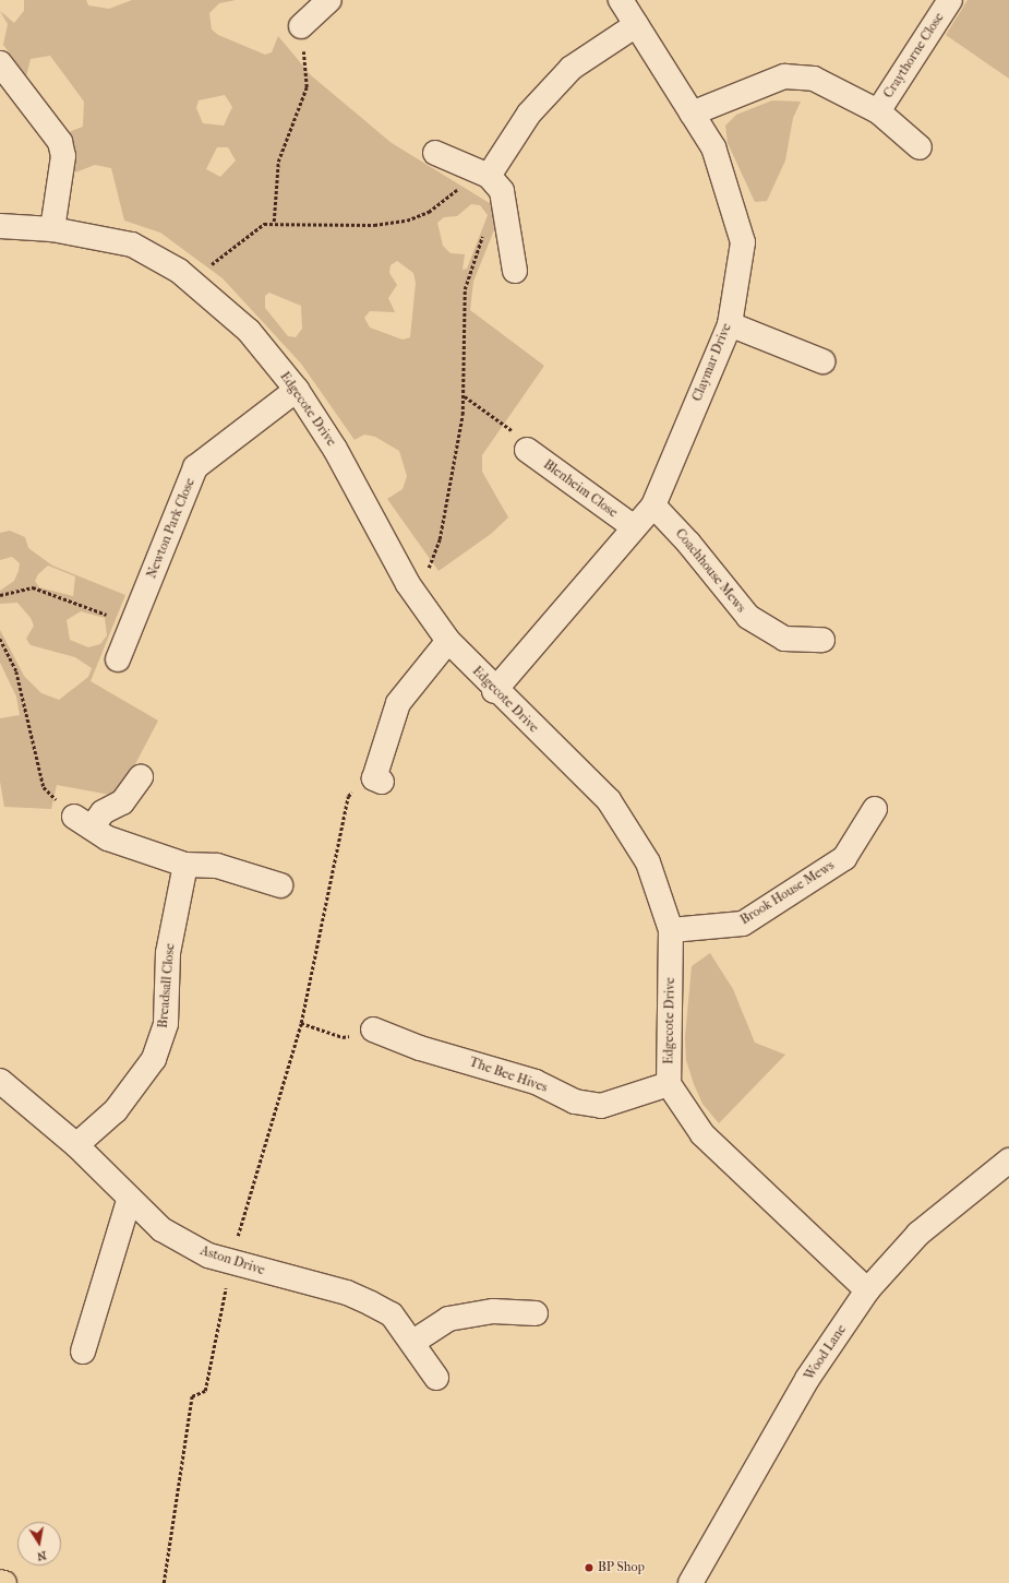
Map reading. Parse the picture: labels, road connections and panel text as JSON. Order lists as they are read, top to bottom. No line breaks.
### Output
{"streets":{"street":["Craythorne Close","Claymar Drive","Edgecote Drive","Blenheim Close","Newton Park Close","Coachhouse Mews","Brook House Mews","Breadsall Close","The Bee Hives","Aston Drive","Wood Lane"]},"crossings":[["Craythorne Close","Claymar Drive"],["Claymar Drive","Edgecote Drive"],["Claymar Drive","Blenheim Close"],["Claymar Drive","Coachhouse Mews"],["Edgecote Drive","Newton Park Close"],["Edgecote Drive","Brook House Mews"],["Edgecote Drive","The Bee Hives"],["Breadsall Close","Aston Drive"]],"places":["BP Shop"],"north":"bottom"}
